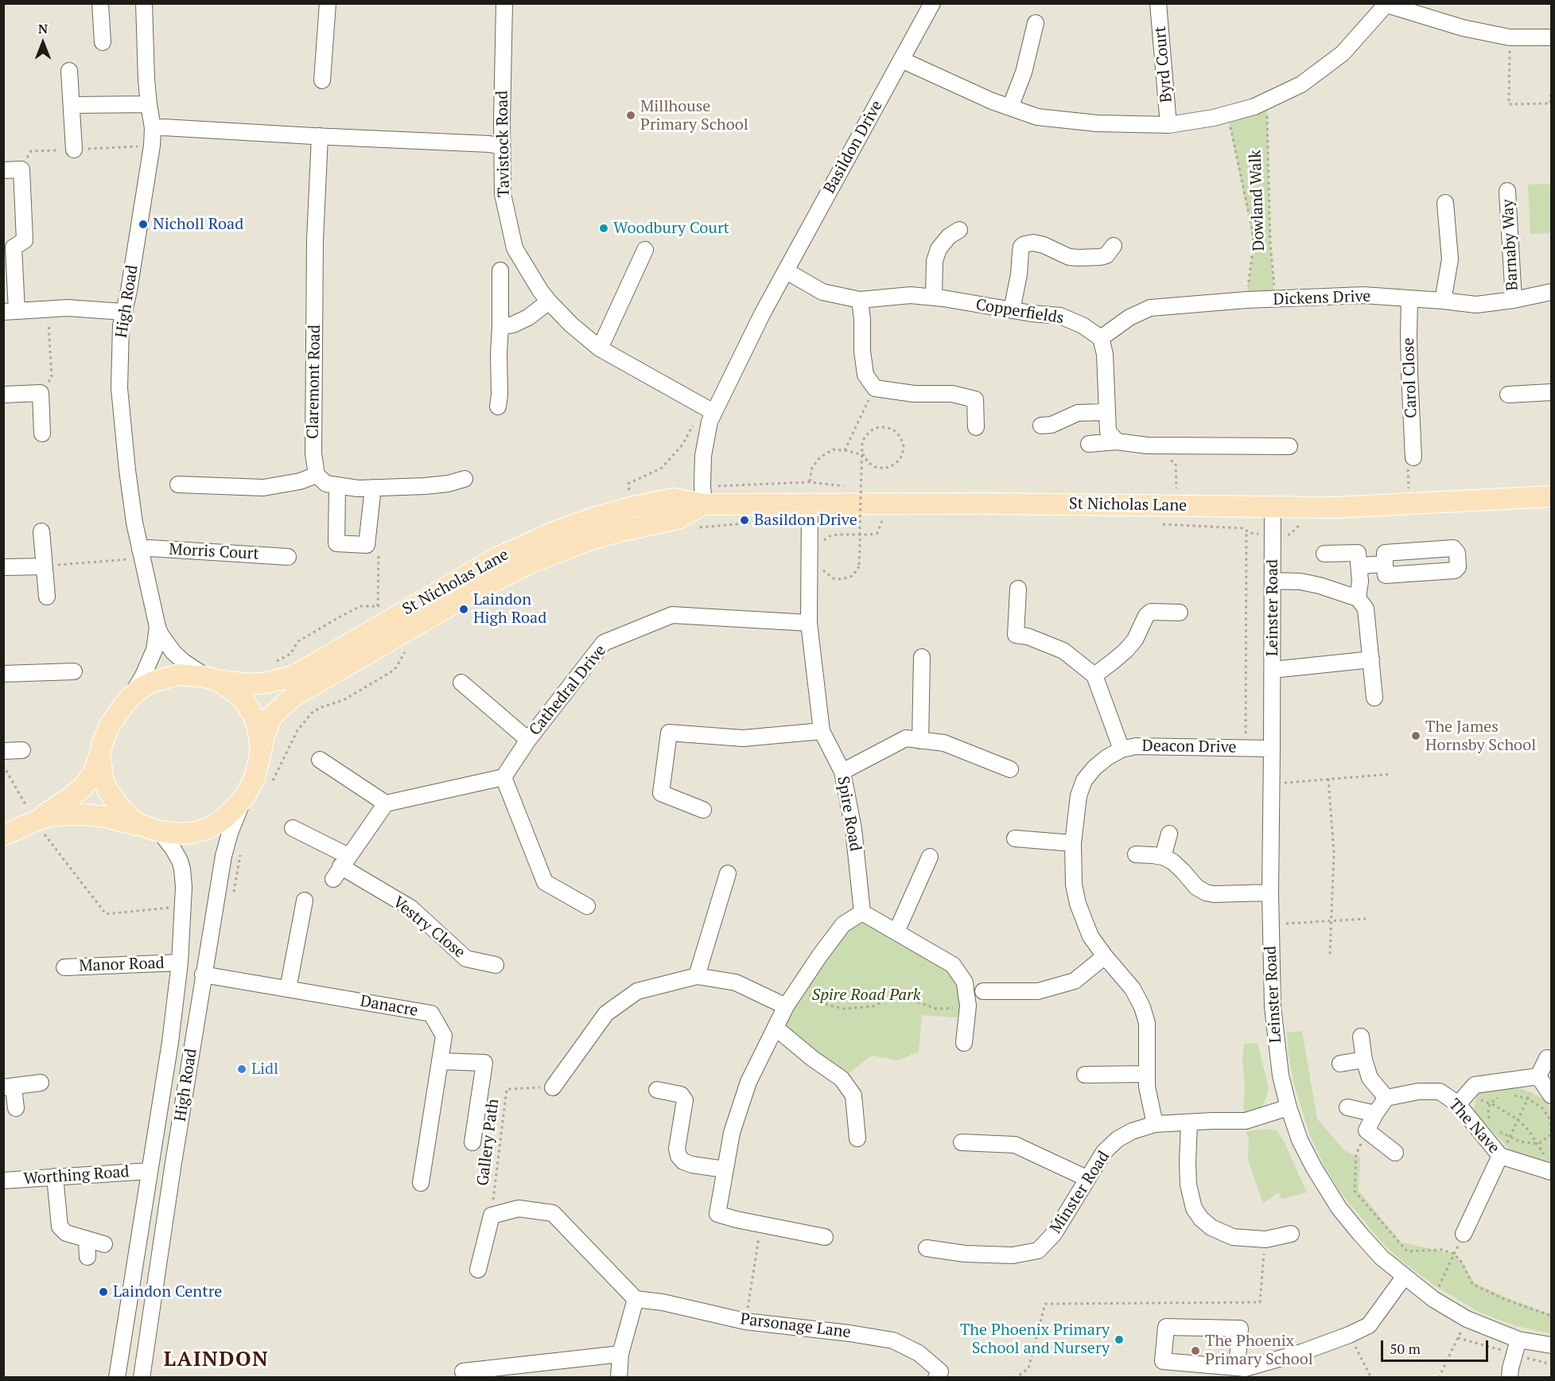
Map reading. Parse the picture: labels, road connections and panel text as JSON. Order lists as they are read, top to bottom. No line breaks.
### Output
{"streets":{"main road":["St Nicholas Lane"],"street":["Byrd Court","Tavistock Road","Basildon Drive","Barnaby Way","Dickens Drive","High Road","Copperfields","Carol Close","Claremont Road","Morris Court","Leinster Road","Cathedral Drive","Deacon Drive","Spire Road","Vestry Close","Manor Road","Danacre","The Nave","Worthing Road","Minster Road","Parsonage Lane"],"path":["Dowland Walk","Gallery Path"]},"crossings":[["Tavistock Road","Basildon Drive"],["Basildon Drive","Copperfields"],["Basildon Drive","St Nicholas Lane"],["Dowland Walk","Dickens Drive"],["Barnaby Way","Dickens Drive"],["Dickens Drive","Copperfields"],["Dickens Drive","Carol Close"],["High Road","St Nicholas Lane"],["High Road","Morris Court"],["High Road","Manor Road"],["High Road","Danacre"],["High Road","Worthing Road"],["St Nicholas Lane","Leinster Road"],["St Nicholas Lane","Spire Road"],["Leinster Road","Deacon Drive"],["Leinster Road","Minster Road"],["Cathedral Drive","Spire Road"],["Deacon Drive","Minster Road"]],"districts":["LAINDON"],"parks":["Spire Road Park"],"places":["Millhouse Primary School","Nicholl Road","Woodbury Court","Basildon Drive","Laindon High Road","The James Hornsby School","Lidl","Laindon Centre","The Phoenix Primary School and Nursery","The Phoenix Primary School"],"scale_bar":"50 m","north":"top"}
